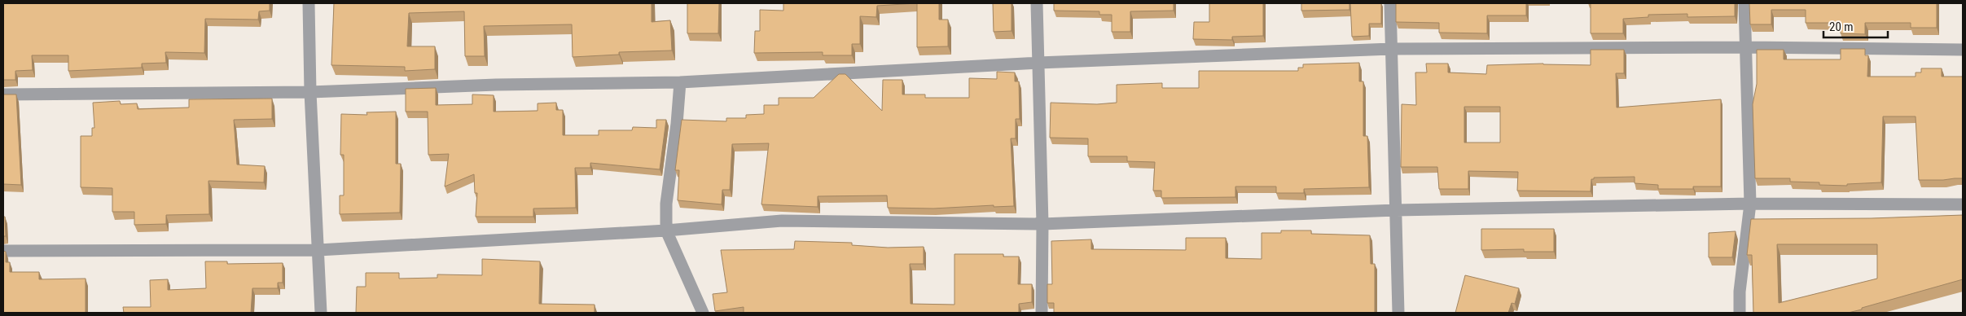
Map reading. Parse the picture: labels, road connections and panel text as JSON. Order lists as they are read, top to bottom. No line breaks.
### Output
{"scale_bar":"20 m"}
